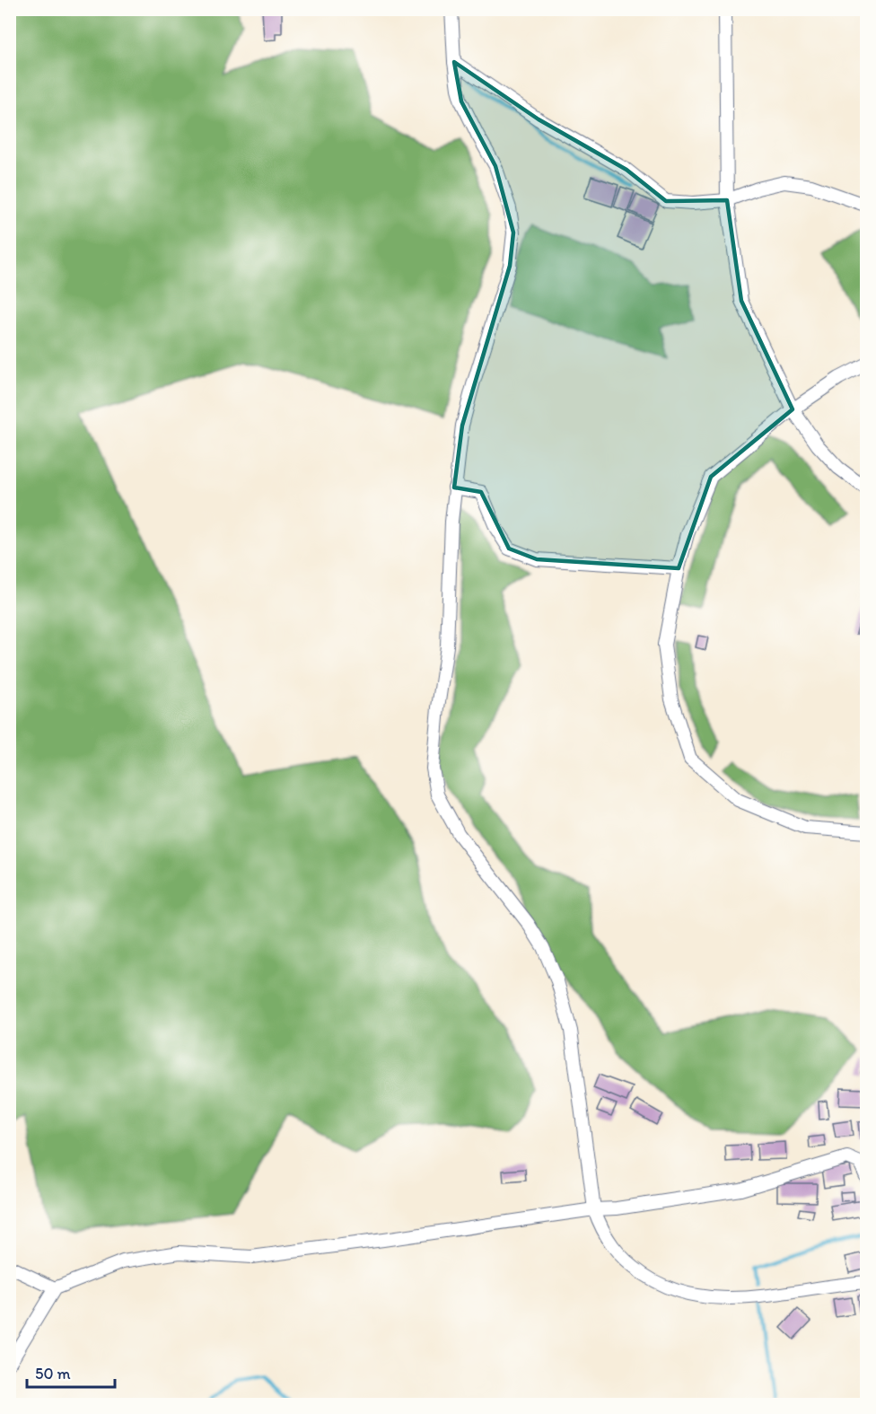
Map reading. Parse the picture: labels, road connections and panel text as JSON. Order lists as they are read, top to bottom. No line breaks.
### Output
{"scale_bar":"50 m"}
